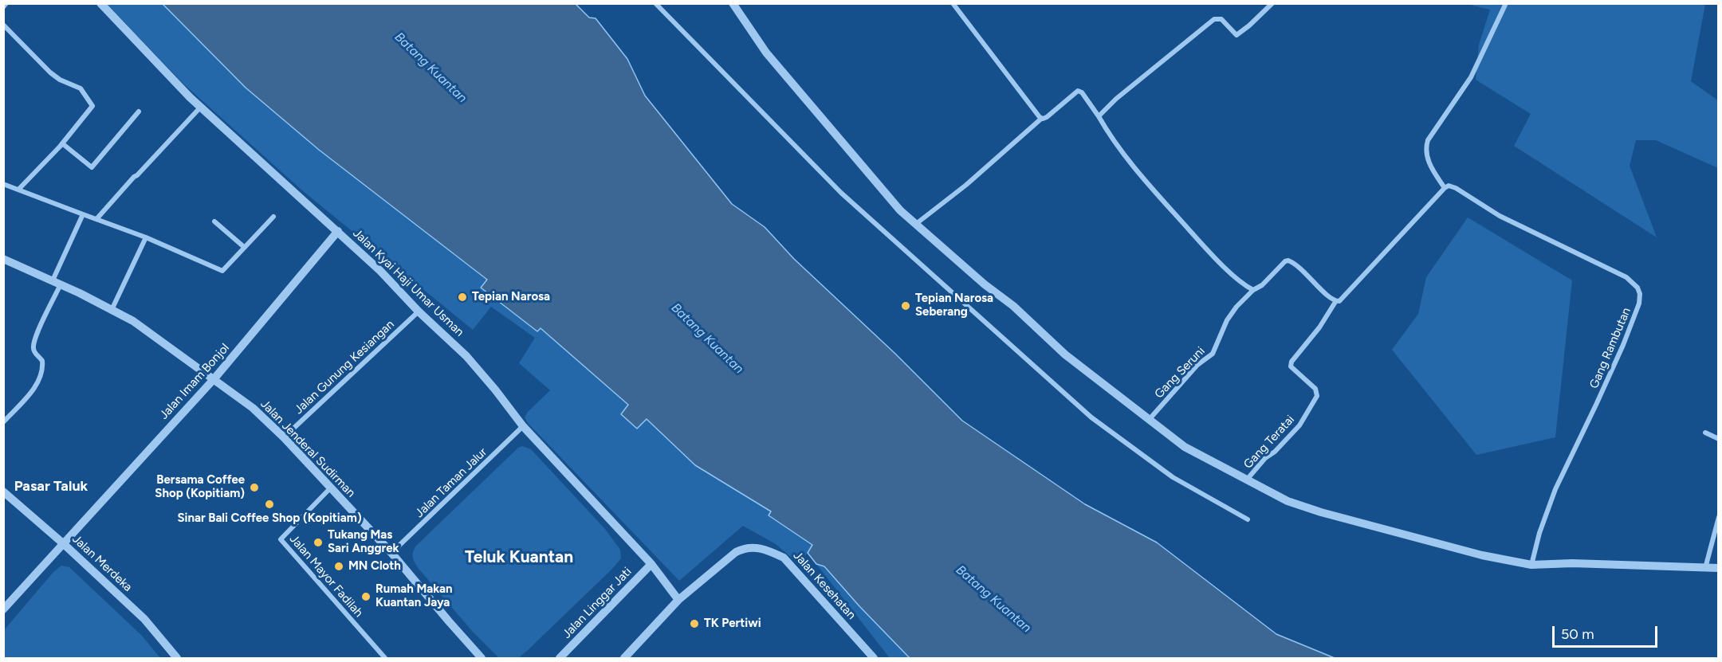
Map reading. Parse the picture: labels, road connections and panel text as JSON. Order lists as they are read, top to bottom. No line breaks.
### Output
{"streets":{"street":["Jalan Kyai Haji Umar Usman","Gang Rambutan","Jalan Gunung Kesiangan","Gang Seruni","Jalan Imam Bonjol","Gang Teratai","Jalan Jenderal Sudirman","Jalan Taman Jalur","Jalan Merdeka","Jalan Mayor Fadilah","Jalan Kesehatan","Jalan Linggar Jati"]},"crossings":[["Jalan Kyai Haji Umar Usman","Jalan Gunung Kesiangan"],["Jalan Kyai Haji Umar Usman","Jalan Imam Bonjol"],["Jalan Kyai Haji Umar Usman","Jalan Taman Jalur"],["Jalan Kyai Haji Umar Usman","Jalan Kesehatan"],["Jalan Kyai Haji Umar Usman","Jalan Linggar Jati"],["Jalan Gunung Kesiangan","Jalan Jenderal Sudirman"],["Gang Seruni","Gang Teratai"],["Jalan Imam Bonjol","Jalan Jenderal Sudirman"],["Jalan Imam Bonjol","Jalan Merdeka"],["Jalan Jenderal Sudirman","Jalan Taman Jalur"],["Jalan Jenderal Sudirman","Jalan Mayor Fadilah"]],"districts":["Pasar Taluk","Teluk Kuantan"],"water":["Batang Kuantan"],"places":["Tepian Narosa","Tepian Narosa Seberang","Bersama Coffee Shop (Kopitiam)","Sinar Bali Coffee Shop (Kopitiam)","Tukang Mas Sari Anggrek","MN Cloth","Rumah Makan Kuantan Jaya","TK Pertiwi"],"scale_bar":"50 m"}
